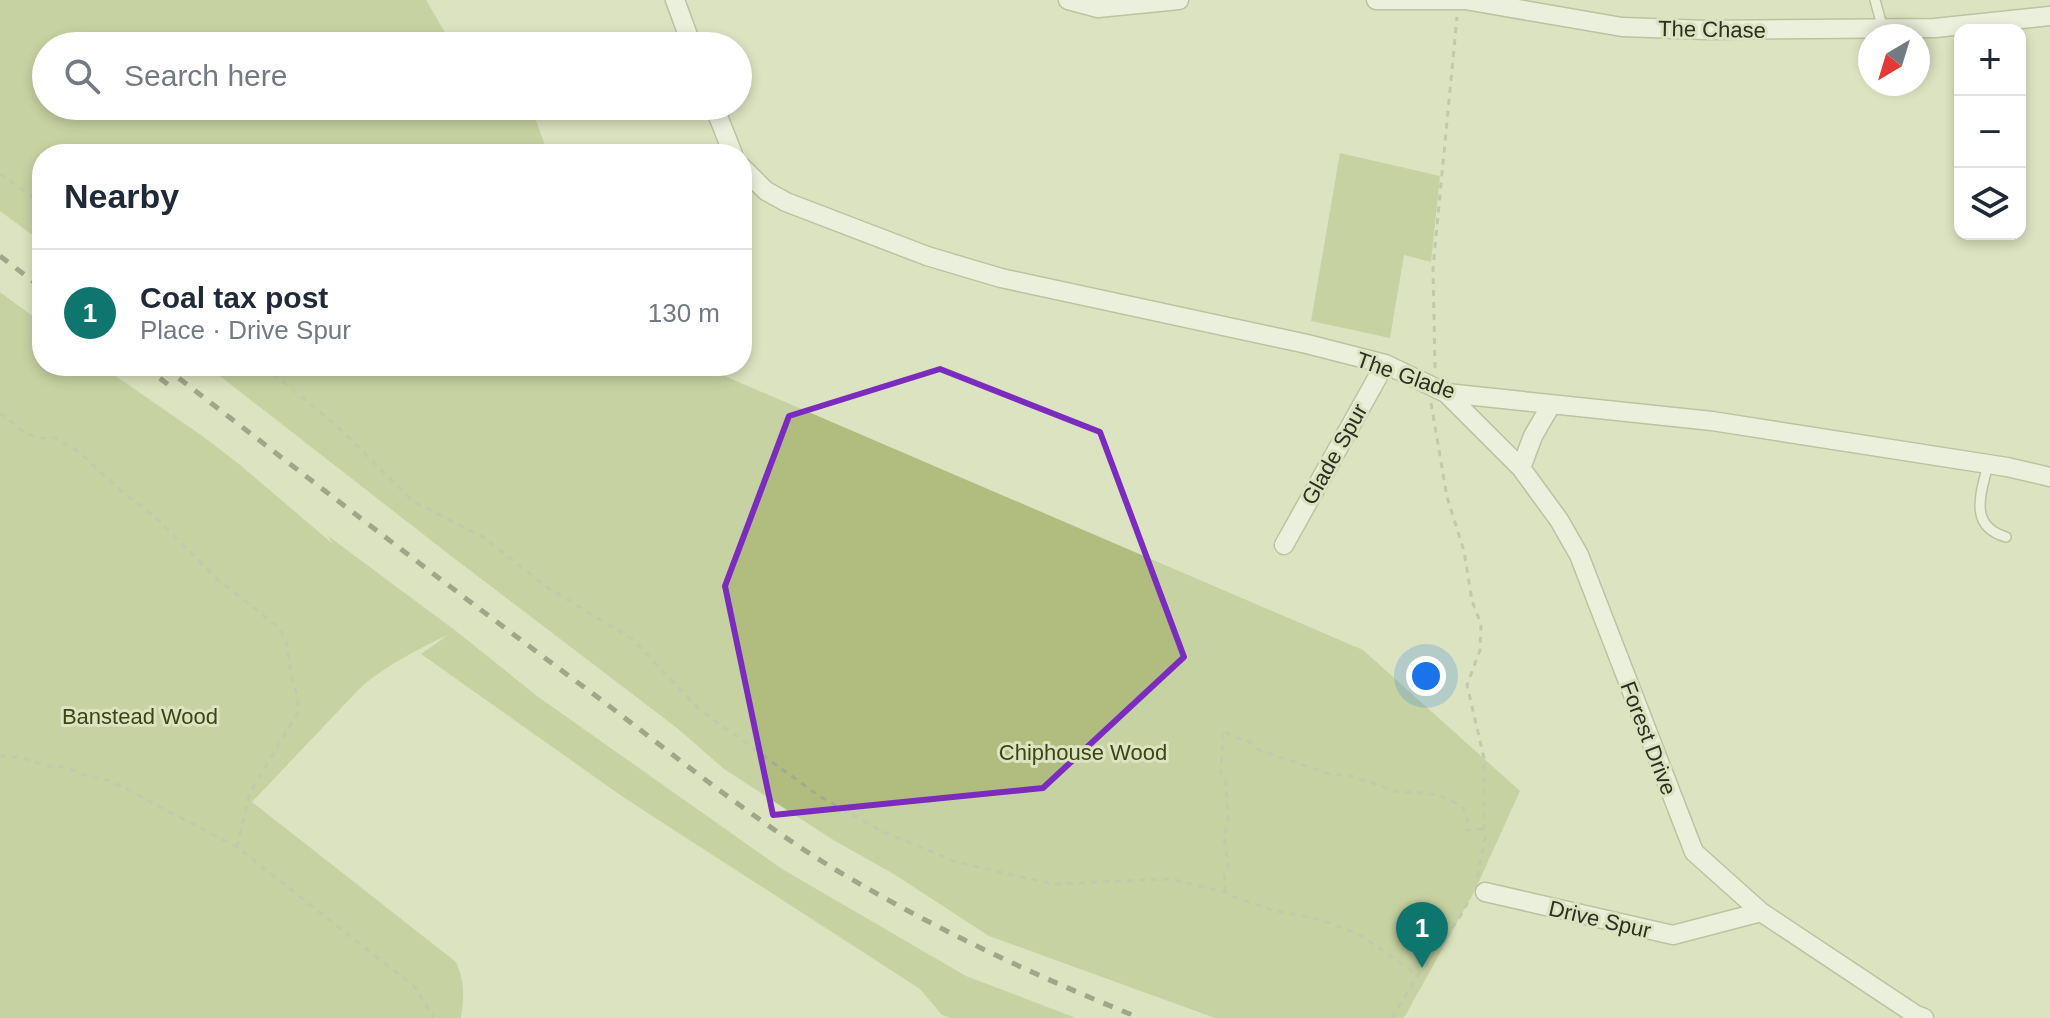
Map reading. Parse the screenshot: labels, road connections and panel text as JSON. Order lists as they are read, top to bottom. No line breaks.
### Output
{"streets":{"street":["The Chase","The Glade","Glade Spur","Forest Drive","Drive Spur"]},"crossings":[["The Glade","Glade Spur"],["The Glade","Forest Drive"],["Forest Drive","Drive Spur"]],"parks":["Banstead Wood","Chiphouse Wood"],"north":"bottom left","page":{"map_buttons":["+","−"],"search":"Search here","heading":"Nearby","list":[{"mark":"1","name":"Coal tax post","note":"Place · Drive Spur","value":"130 m"}],"pins":"1"}}
